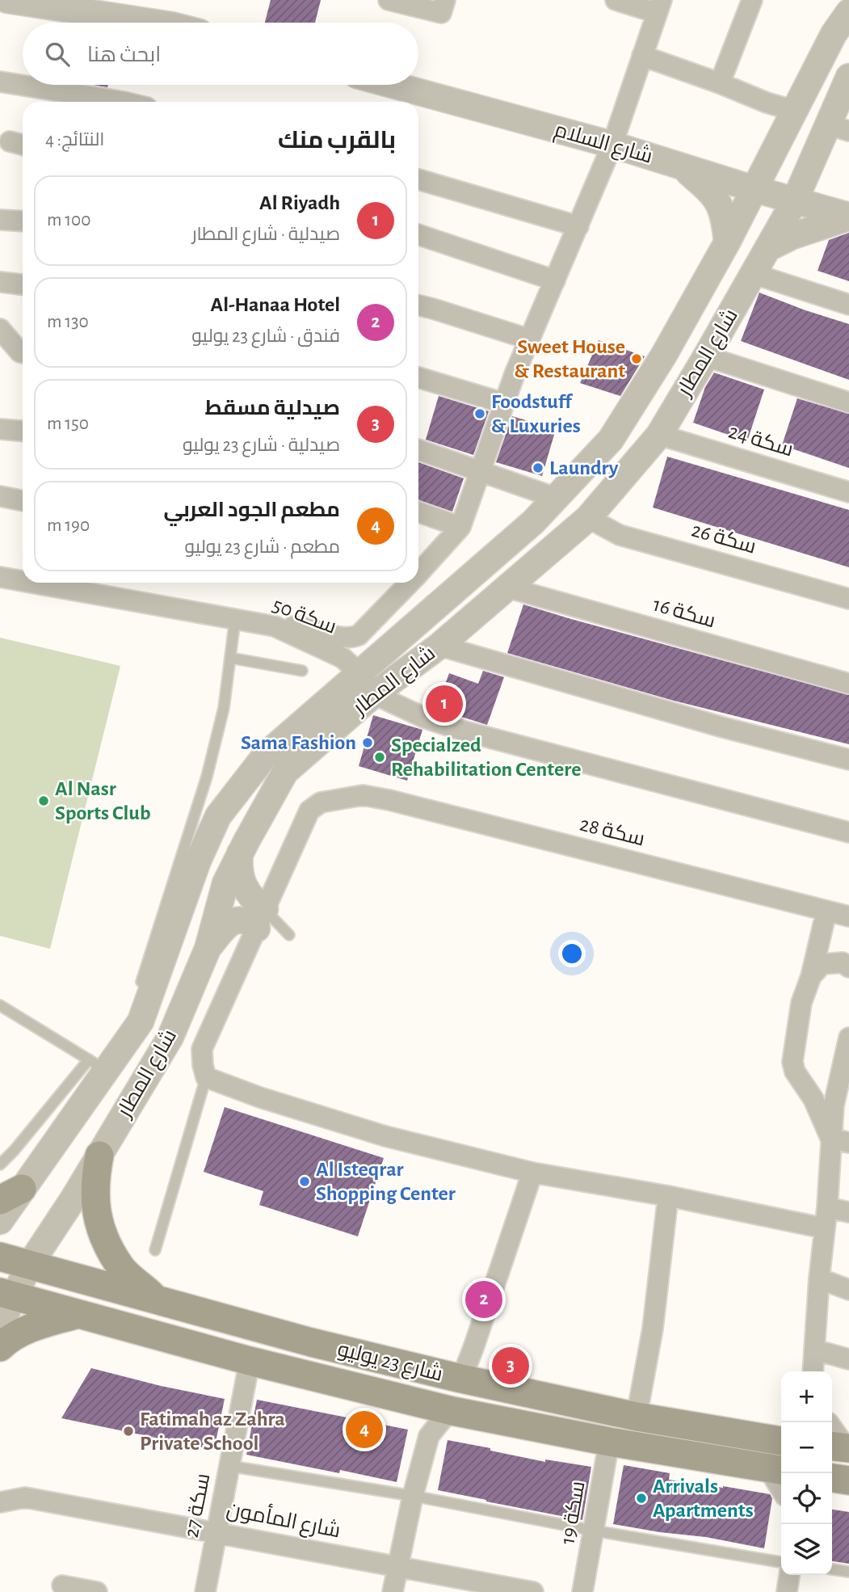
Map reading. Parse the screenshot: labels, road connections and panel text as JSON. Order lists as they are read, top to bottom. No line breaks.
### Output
{"streets":{"main road":["شارع 23 يوليو"],"street":["شارع السلام","شارع المطار","سكة 24","سكة 26","سكة 16","سكة 50","سكة 28","سكة 27","سكة 19","شارع المأمون"]},"crossings":[["شارع السلام","شارع المطار"],["شارع المطار","سكة 24"],["شارع المطار","سكة 26"],["شارع المطار","سكة 16"],["شارع المطار","سكة 50"],["شارع المطار","شارع 23 يوليو"],["شارع 23 يوليو","سكة 27"],["شارع 23 يوليو","سكة 19"],["سكة 27","شارع المأمون"]],"places":["Sweet House & Restaurant","Foodstuff & Luxuries","Laundry","Sama Fashion","Specialzed Rehabilitation Centere","Al Nasr Sports Club","Al Isteqrar Shopping Center","Fatimah az Zahra Private School","Arrivals Apartments"],"page":{"search":"ابحث هنا","heading":["بالقرب منك","النتائج: 4"],"list":[{"mark":"1","name":"Al Riyadh","note":"صيدلية · شارع المطار","value":"100 m"},{"mark":"2","name":"Al-Hanaa Hotel","note":"فندق · شارع 23 يوليو","value":"130 m"},{"mark":"3","name":"صيدلية مسقط","note":"صيدلية · شارع 23 يوليو","value":"150 m"},{"mark":"4","name":"مطعم الجود العربي","note":"مطعم · شارع 23 يوليو","value":"190 m"}],"pins":["1","2","3","4"],"map_buttons":["+","−"]}}
